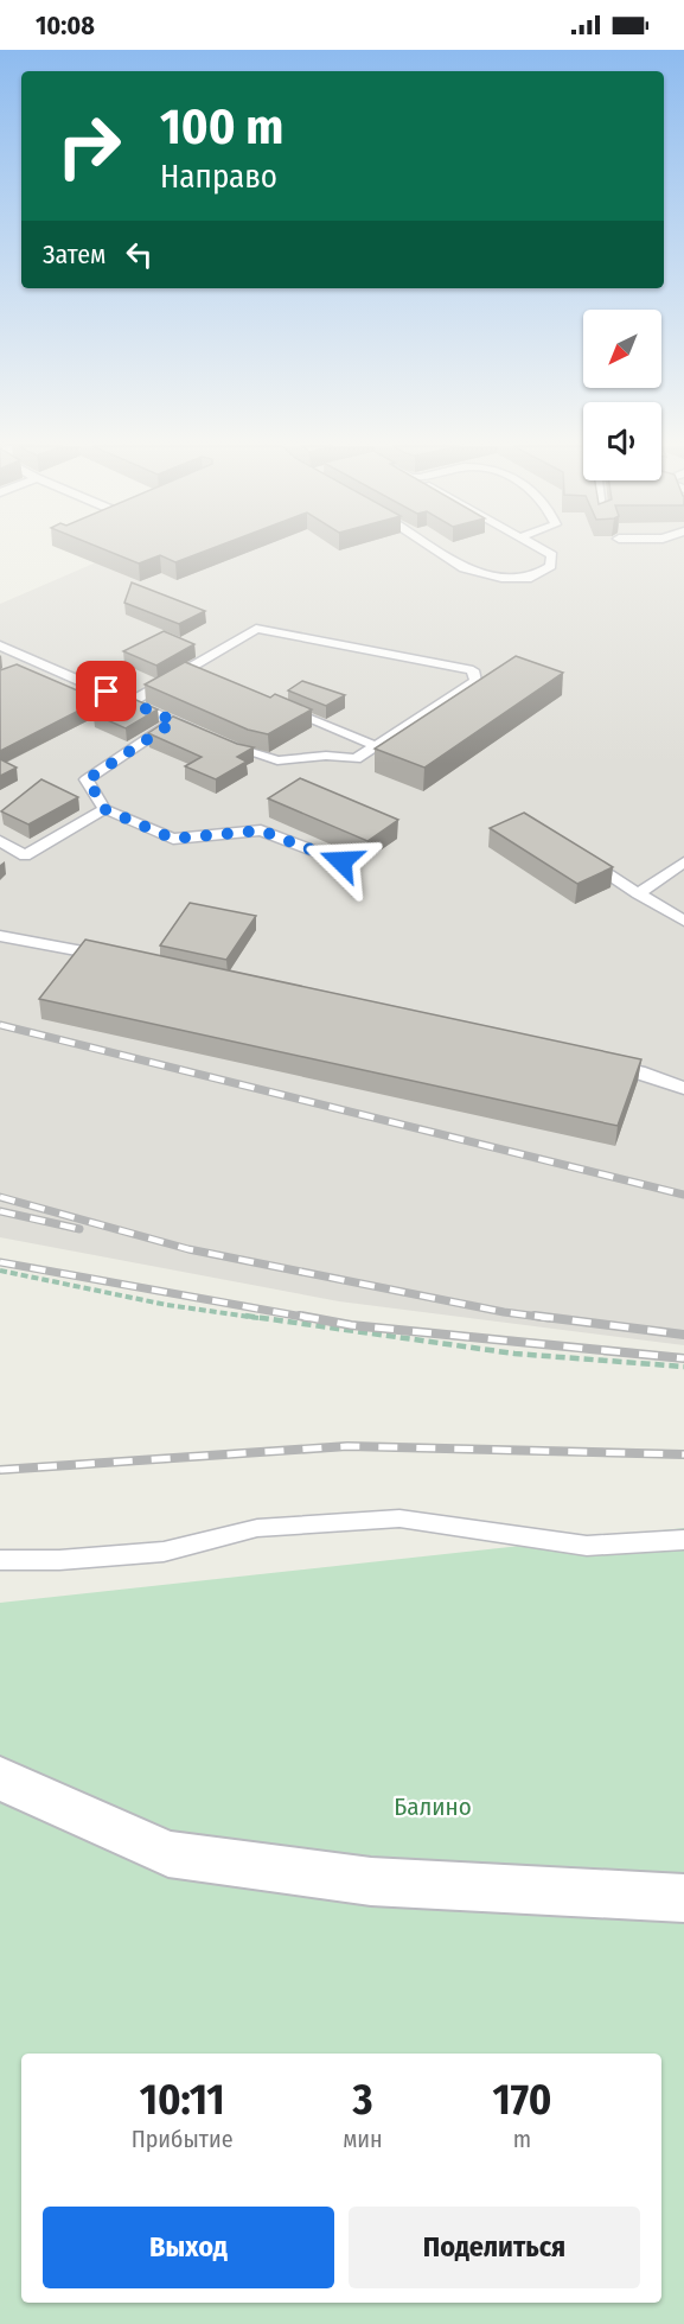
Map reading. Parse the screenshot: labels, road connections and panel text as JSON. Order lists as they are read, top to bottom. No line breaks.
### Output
{"parks":["Балино"],"north":"bottom left","page":{"status":"10:08","turn":["100 m","Направо"],"then":"Затем","eta":["10:11","Прибытие","3","мин","170","m"],"buttons":["Выход","Поделиться"]}}
